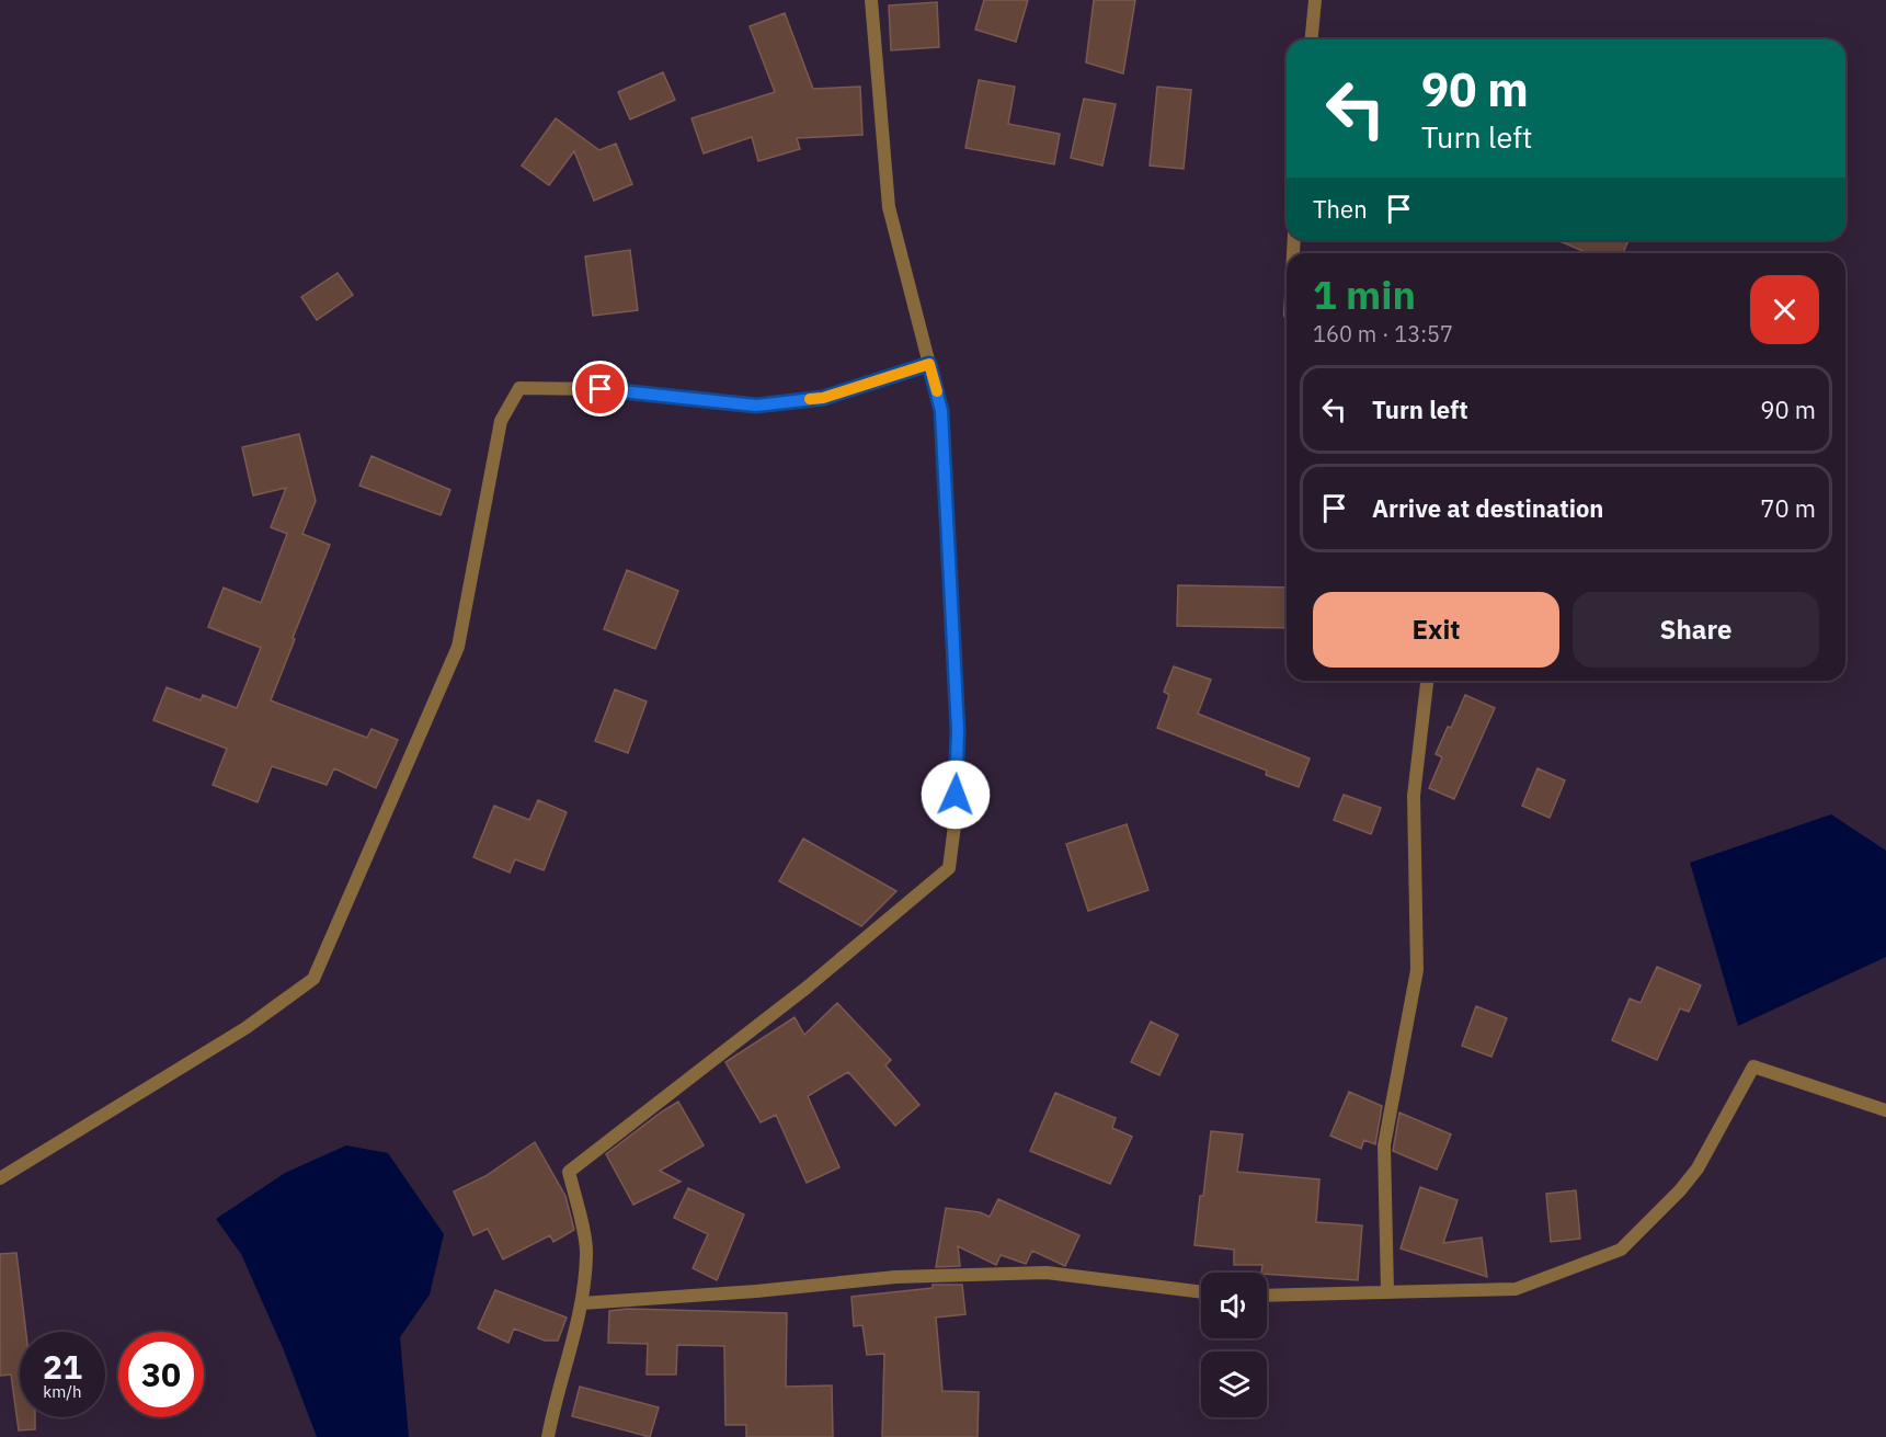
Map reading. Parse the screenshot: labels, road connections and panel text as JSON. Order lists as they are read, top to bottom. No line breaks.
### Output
{"page":{"turn":["90 m","Turn left"],"then":"Then","heading":["1 min","160 m · 13:57"],"list":[{"name":"Turn left","value":"90 m"},{"name":"Arrive at destination","value":"70 m"}],"buttons":["Exit","Share"],"speed":"21 km/h","limit":"30"}}
